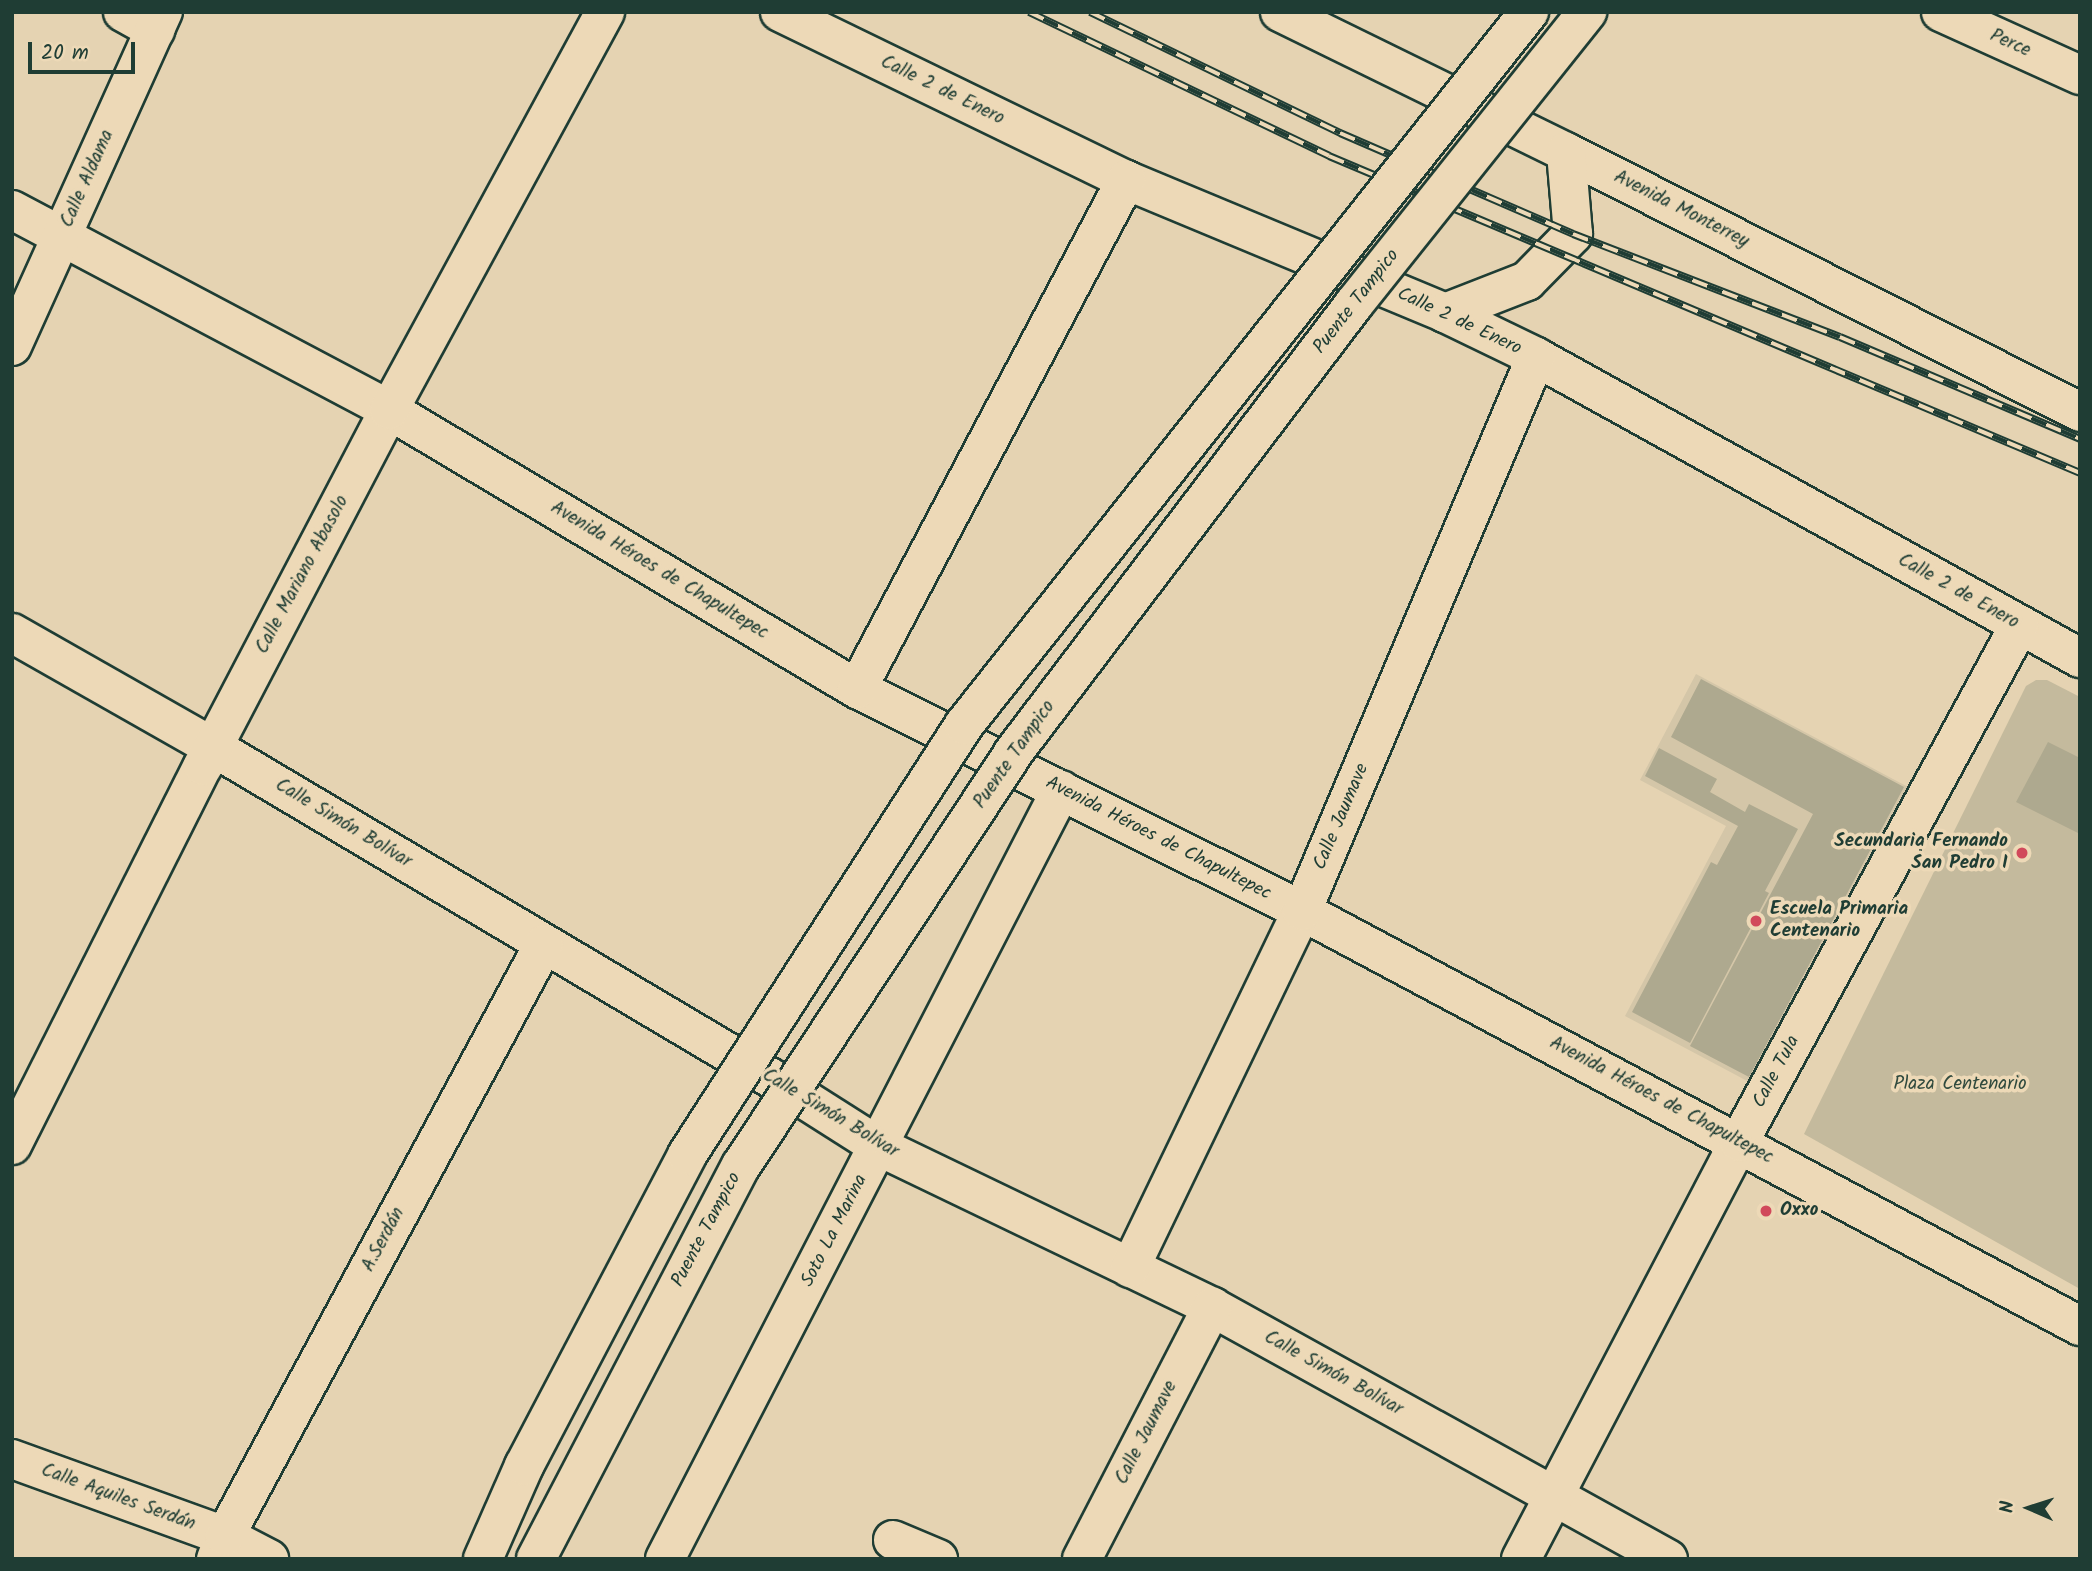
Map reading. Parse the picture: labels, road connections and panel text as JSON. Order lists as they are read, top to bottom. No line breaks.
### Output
{"streets":{"main road":["Perce","Calle 2 de Enero","Calle Aldama","Avenida Monterrey","Puente Tampico","Avenida Héroes de Chapultepec","Calle Mariano Abasolo","Calle Jaumave","Calle Simón Bolívar","Calle Tula","Soto La Marina","A.Serdán","Calle Aquiles Serdán"]},"crossings":[["Calle 2 de Enero","Calle Jaumave"],["Calle 2 de Enero","Calle Tula"],["Calle Aldama","Avenida Héroes de Chapultepec"],["Avenida Héroes de Chapultepec","Calle Mariano Abasolo"],["Avenida Héroes de Chapultepec","Calle Jaumave"],["Avenida Héroes de Chapultepec","Calle Tula"],["Avenida Héroes de Chapultepec","Soto La Marina"],["Calle Mariano Abasolo","Calle Simón Bolívar"],["Calle Jaumave","Calle Simón Bolívar"],["Calle Simón Bolívar","Calle Tula"],["Calle Simón Bolívar","Soto La Marina"],["Calle Simón Bolívar","A.Serdán"],["A.Serdán","Calle Aquiles Serdán"]],"parks":["Plaza Centenario"],"places":["Secundaria Fernando San Pedro I","Escuela Primaria Centenario","Oxxo"],"scale_bar":"20 m","north":"left"}
